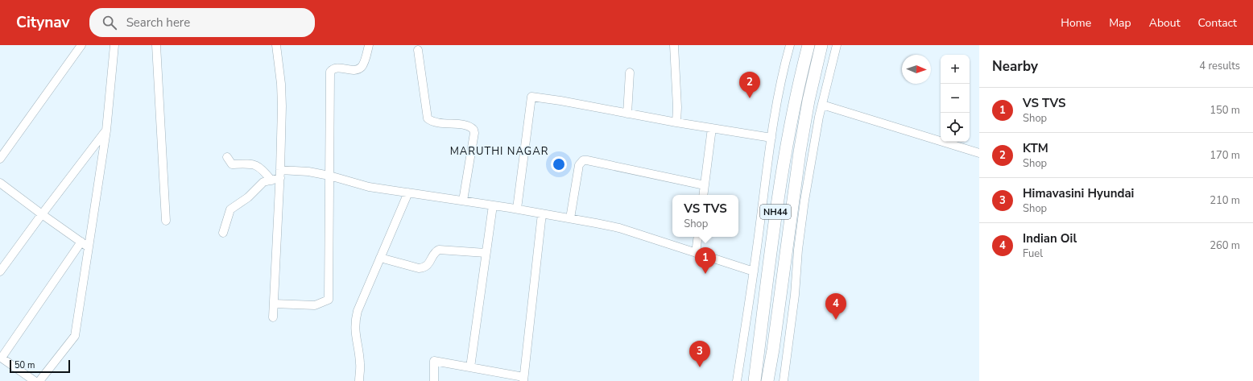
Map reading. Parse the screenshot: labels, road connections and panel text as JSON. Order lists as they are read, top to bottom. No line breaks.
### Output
{"streets":{"highway":["NH44"]},"districts":["MARUTHI NAGAR"],"scale_bar":"50 m","north":"right","page":{"header":"Citynav","search":"Search here","nav":["Home","Map","About","Contact"],"heading":["Nearby","4 results"],"map_buttons":["+","−"],"pins":["2","1","4","3"],"list":[{"mark":"1","name":"VS TVS","note":"Shop","value":"150 m"},{"mark":"2","name":"KTM","note":"Shop","value":"170 m"},{"mark":"3","name":"Himavasini Hyundai","note":"Shop","value":"210 m"},{"mark":"4","name":"Indian Oil","note":"Fuel","value":"260 m"}],"popup":["VS TVS","Shop"],"scale":"50 m"}}
